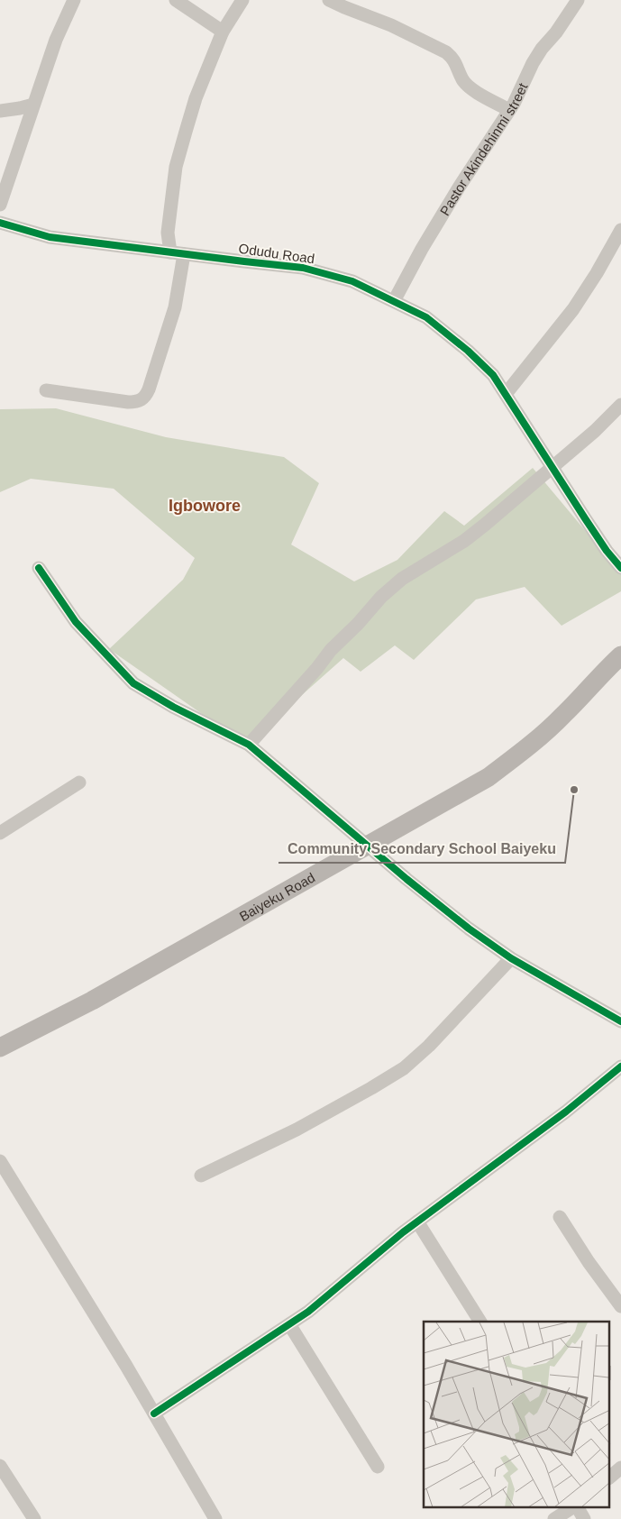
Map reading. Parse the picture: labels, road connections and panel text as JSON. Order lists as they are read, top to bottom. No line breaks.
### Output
{"streets":{"main road":["Baiyeku Road"],"street":["Pastor Akindehinmi street","Odudu Road"]},"crossings":[["Pastor Akindehinmi street","Odudu Road"]],"districts":["Igbowore"],"places":["Community Secondary School Baiyeku"]}
